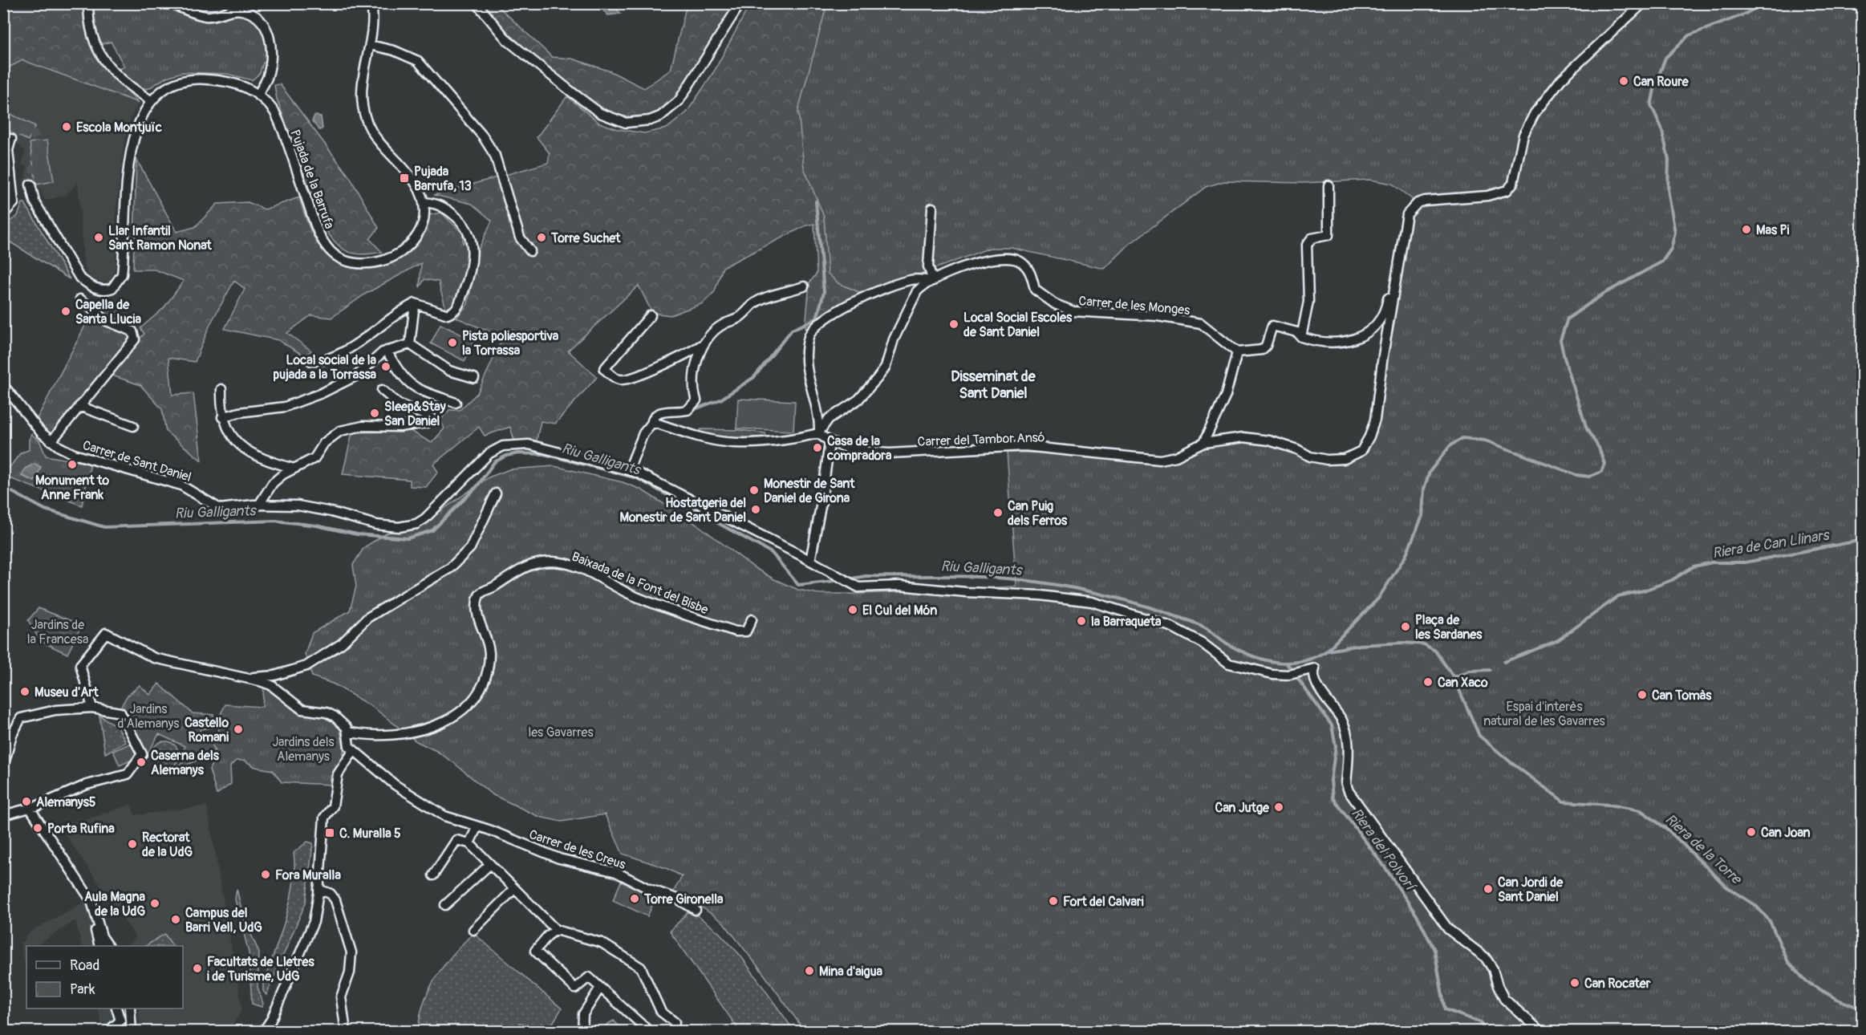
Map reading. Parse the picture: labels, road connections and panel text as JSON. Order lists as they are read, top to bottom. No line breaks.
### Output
{"streets":{"street":["Pujada de la Barrufa","Carrer de les Monges","Carrer del Tambor Ansó","Carrer de Sant Daniel","Baixada de la Font del Bisbe","Carrer de les Creus"]},"crossings":[["Carrer de les Monges","Carrer del Tambor Ansó"]],"districts":["Disseminat de Sant Daniel"],"water":["Riu Galligants","Riera de Can Llinars","Riera del Polvorí","Riera de la Torre"],"parks":["Jardins de la Francesa","Espai d'interès natural de les Gavarres","Jardins d'Alemanys","les Gavarres","Jardins dels Alemanys"],"places":{"other":["Can Roure","Escola Montjuïc","Mas Pi","Llar Infantil Sant Ramon Nonat","Torre Suchet","Capella de Santa Llucia","Local Social Escoles de Sant Daniel","Pista poliesportiva la Torrassa","Local social de la pujada a la Torrassa","Sleep&Stay San Daniel","Casa de la compradora","Monument to Anne Frank","Monestir de Sant Daniel de Girona","Hostatgeria del Monestir de Sant Daniel","Can Puig dels Ferros","El Cul del Món","la Barraqueta","Plaça de les Sardanes","Can Xaco","Museu d'Art","Can Tomàs","Castello Romani","Caserna dels Alemanys","Alemanys5","Can Jutge","Porta Rufina","Can Joan","Rectorat de la UdG","Fora Muralla","Can Jordi de Sant Daniel","Torre Gironella","Fort del Calvari","Aula Magna de la UdG","Campus del Barri Vell, UdG","Facultats de Lletres i de Turisme, UdG","Mina d'aigua","Can Rocater"],"transit":["Pujada Barrufa, 13","C. Muralla 5"]},"legend":["Road","Park"]}
